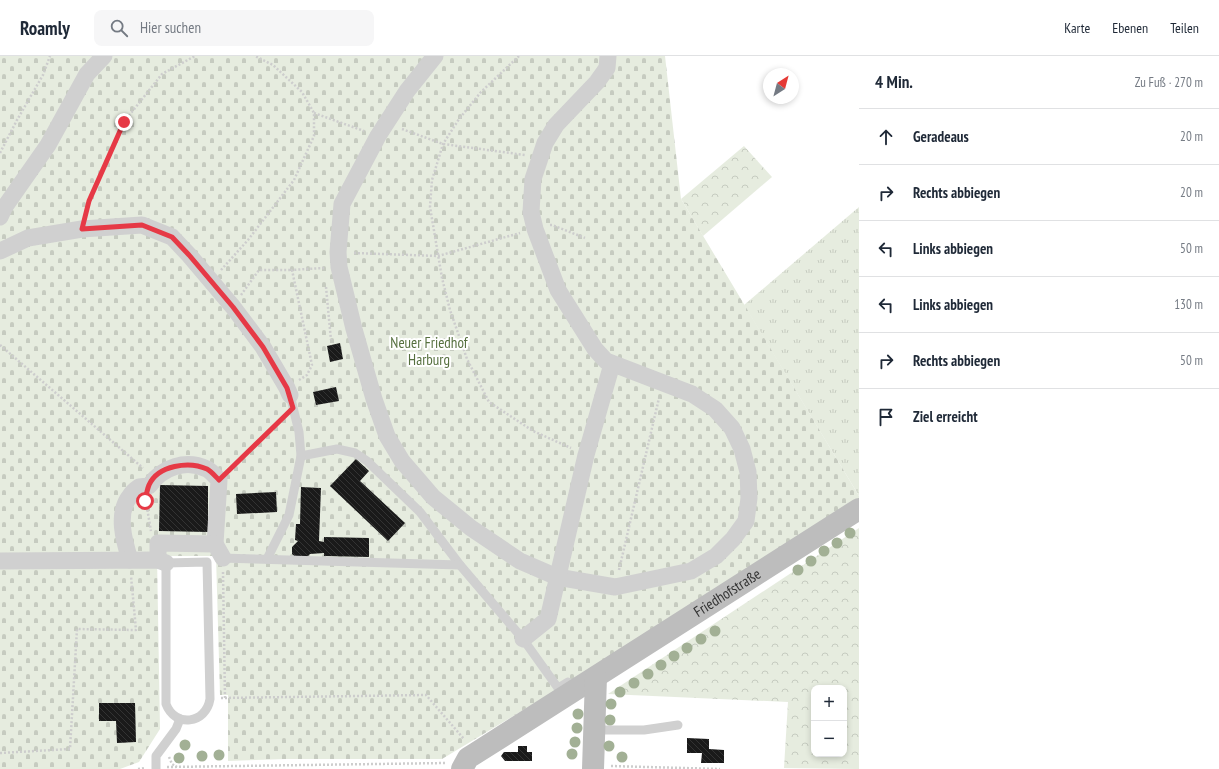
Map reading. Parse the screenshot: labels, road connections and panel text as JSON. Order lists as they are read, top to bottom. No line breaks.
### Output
{"streets":{"street":["Friedhofstraße"]},"parks":["Neuer Friedhof Harburg"],"north":"top right","page":{"header":"Roamly","search":"Hier suchen","nav":["Karte","Ebenen","Teilen"],"heading":["4 Min.","Zu Fuß · 270 m"],"list":[["Geradeaus","20 m"],["Rechts abbiegen","20 m"],["Links abbiegen","50 m"],["Links abbiegen","130 m"],["Rechts abbiegen","50 m"],"Ziel erreicht"],"map_buttons":["+","−"]}}
